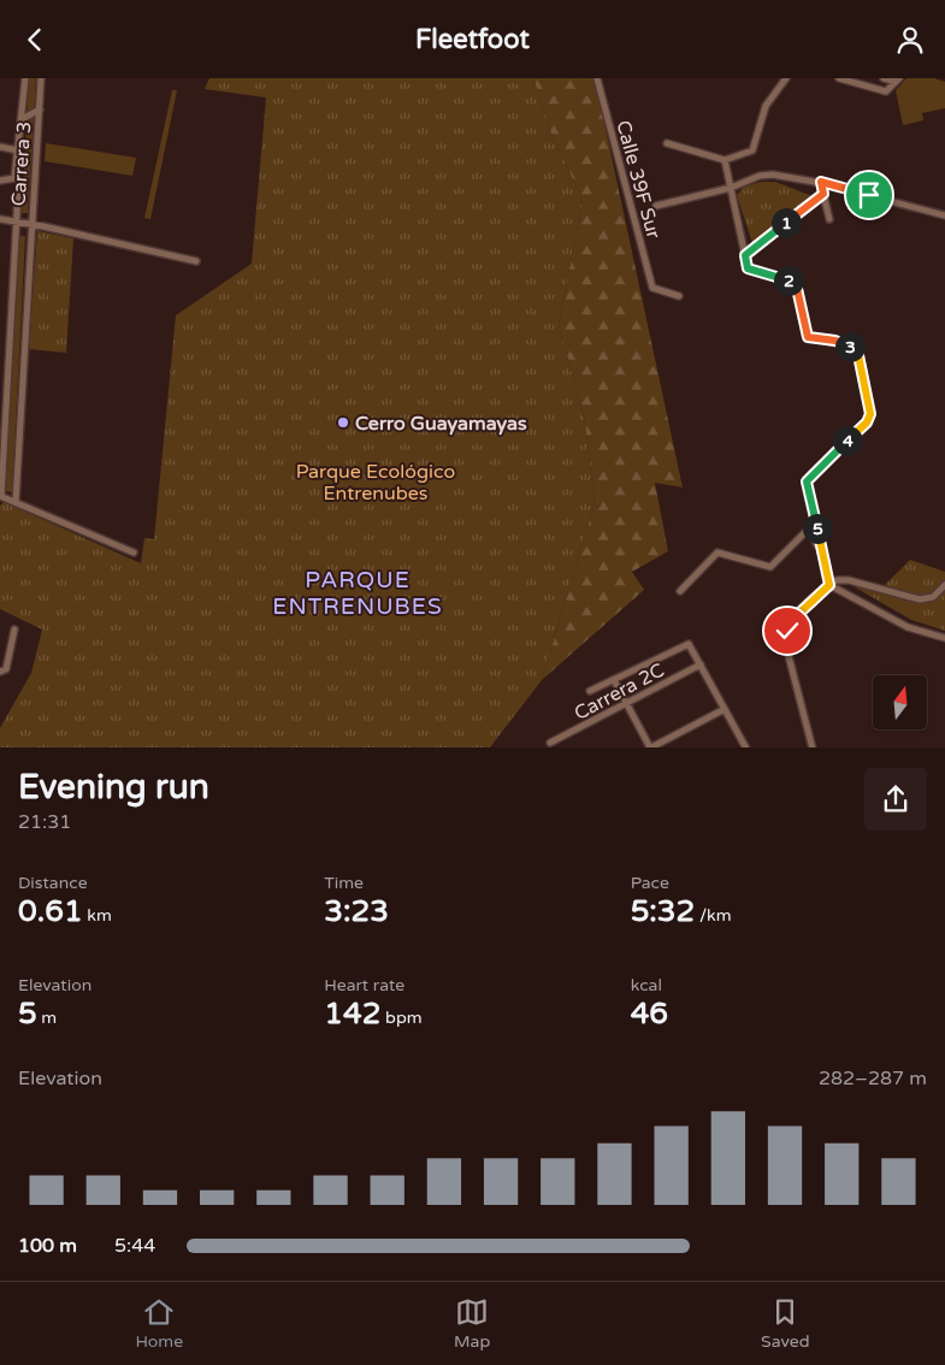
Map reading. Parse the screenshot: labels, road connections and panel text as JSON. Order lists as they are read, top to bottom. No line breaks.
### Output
{"streets":{"street":["Carrera 3","Calle 39F Sur","Carrera 2C"]},"districts":["PARQUE ENTRENUBES"],"parks":["Parque Ecológico Entrenubes"],"places":["Cerro Guayamayas"],"north":"top","page":{"header":"Fleetfoot","pins":["1","2","3","4","5"],"heading":["Evening run","21:31"],"stats":[["Distance","0.61 km"],["Time","3:23"],["Pace","5:32 /km"],["Elevation","5 m"],["Heart rate","142 bpm"],["kcal","46"]],"chart":["Elevation","282–287 m"],"list":[{"name":"100 m","note":"5:44"}],"tabs":["Home","Map","Saved"]}}
